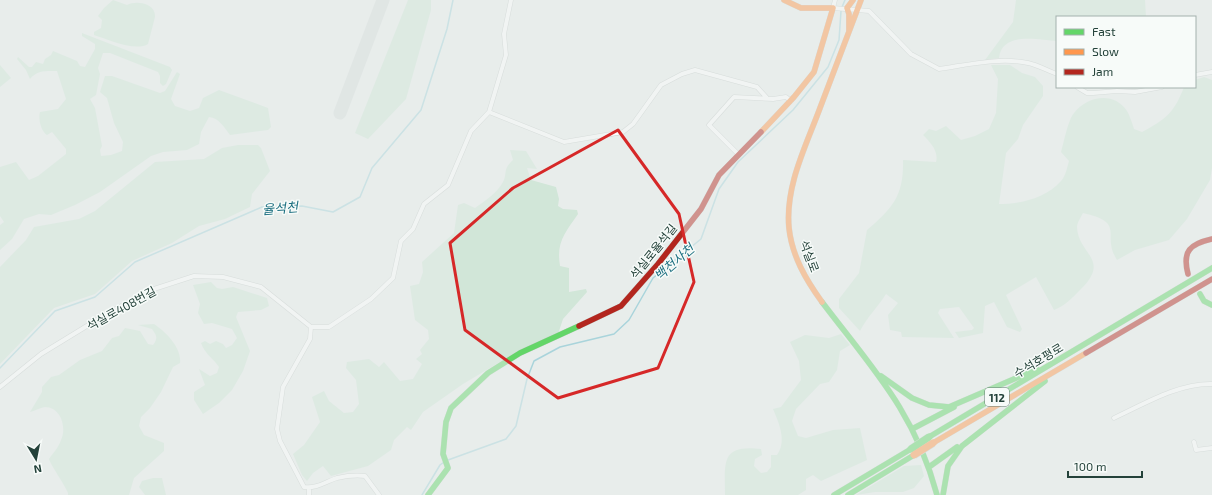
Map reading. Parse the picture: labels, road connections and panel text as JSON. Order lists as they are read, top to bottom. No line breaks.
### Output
{"streets":{"main road":["석실로율석길","석실로","수석호평로","112"],"street":["석실로408번길"]},"water":["율석천","백천사천"],"legend":["Fast","Slow","Jam"],"scale_bar":"100 m","north":"bottom"}
